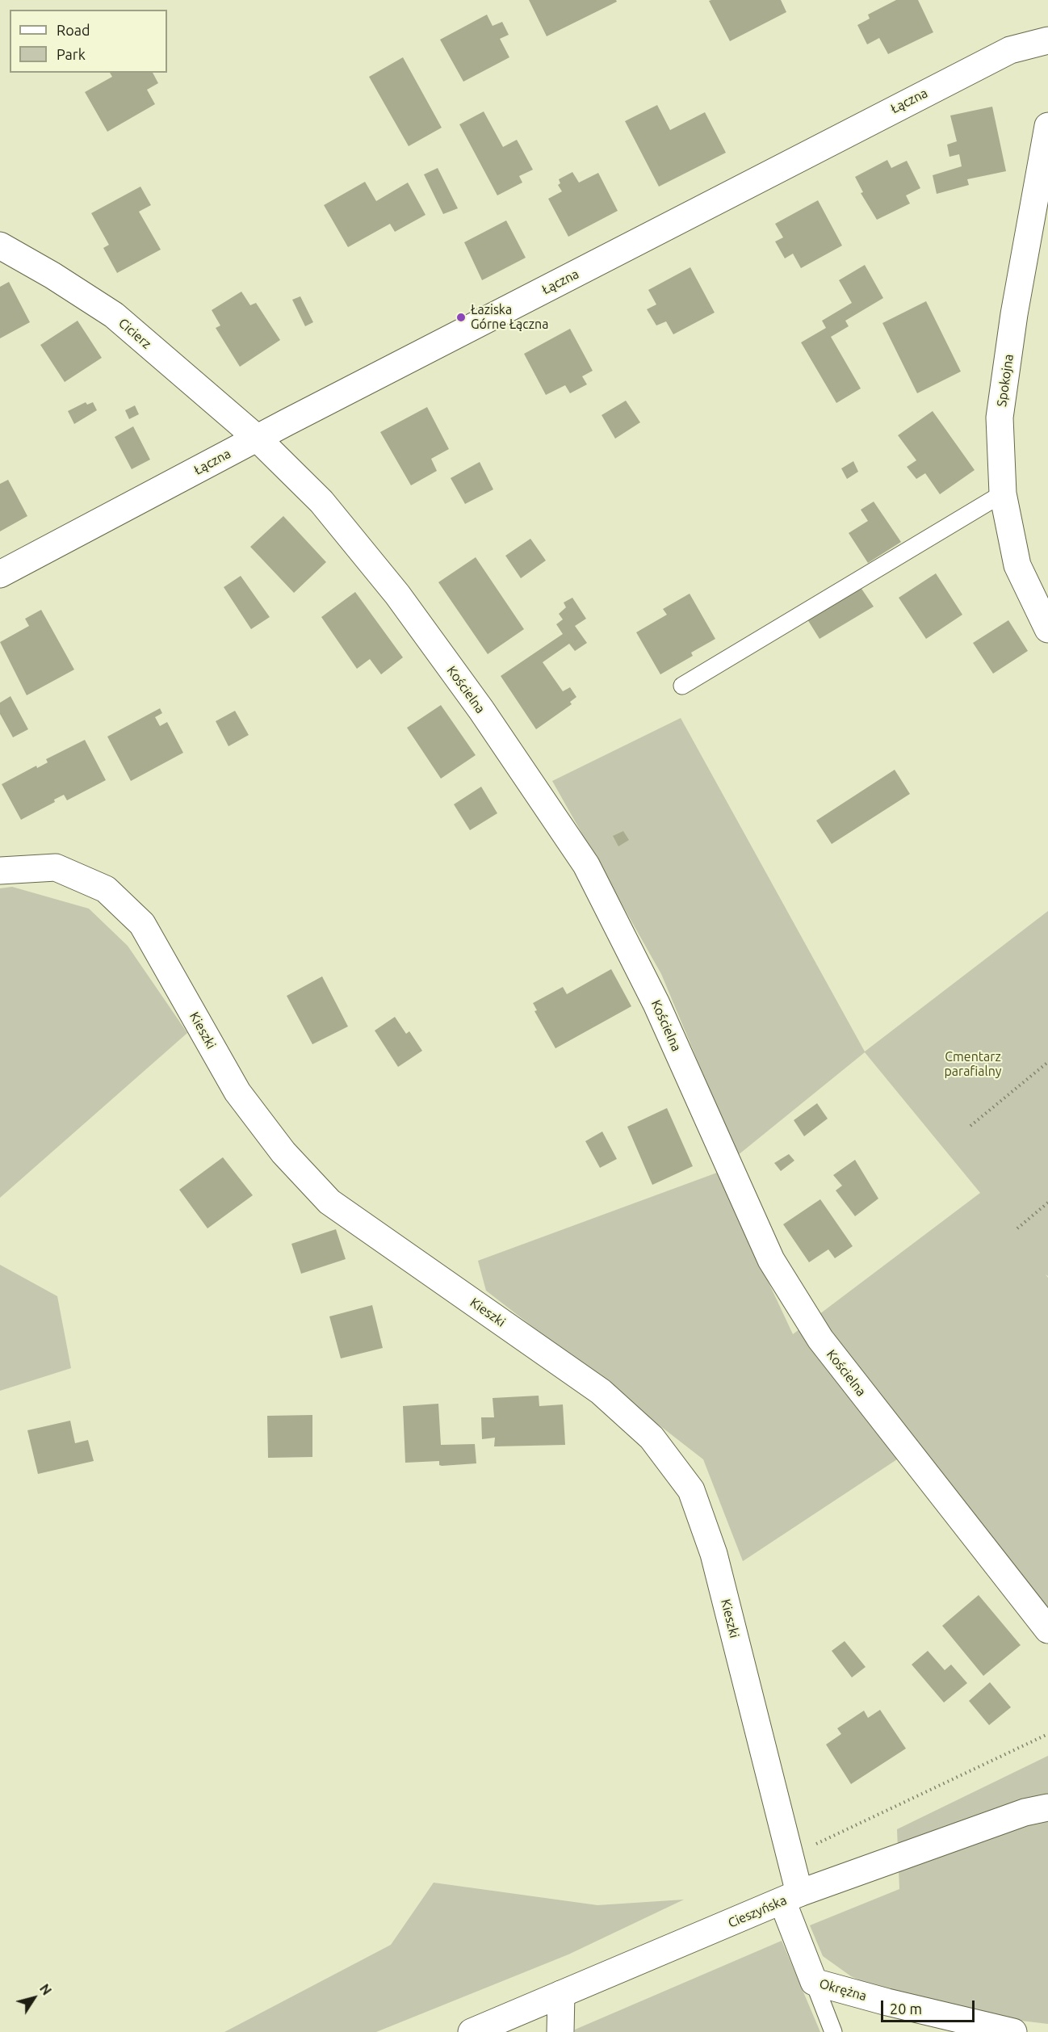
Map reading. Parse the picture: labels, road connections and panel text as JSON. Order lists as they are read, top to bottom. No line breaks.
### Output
{"streets":{"street":["Łączna","Cicierz","Spokojna","Kościelna","Kieszki","Cieszyńska","Okrężna"]},"crossings":[["Łączna","Cicierz"],["Łączna","Kościelna"],["Cicierz","Kościelna"],["Kieszki","Cieszyńska"],["Kieszki","Okrężna"],["Cieszyńska","Okrężna"]],"parks":["Cmentarz parafialny"],"places":["Łaziska Górne Łączna"],"legend":["Road","Park"],"scale_bar":"20 m","north":"top right"}
